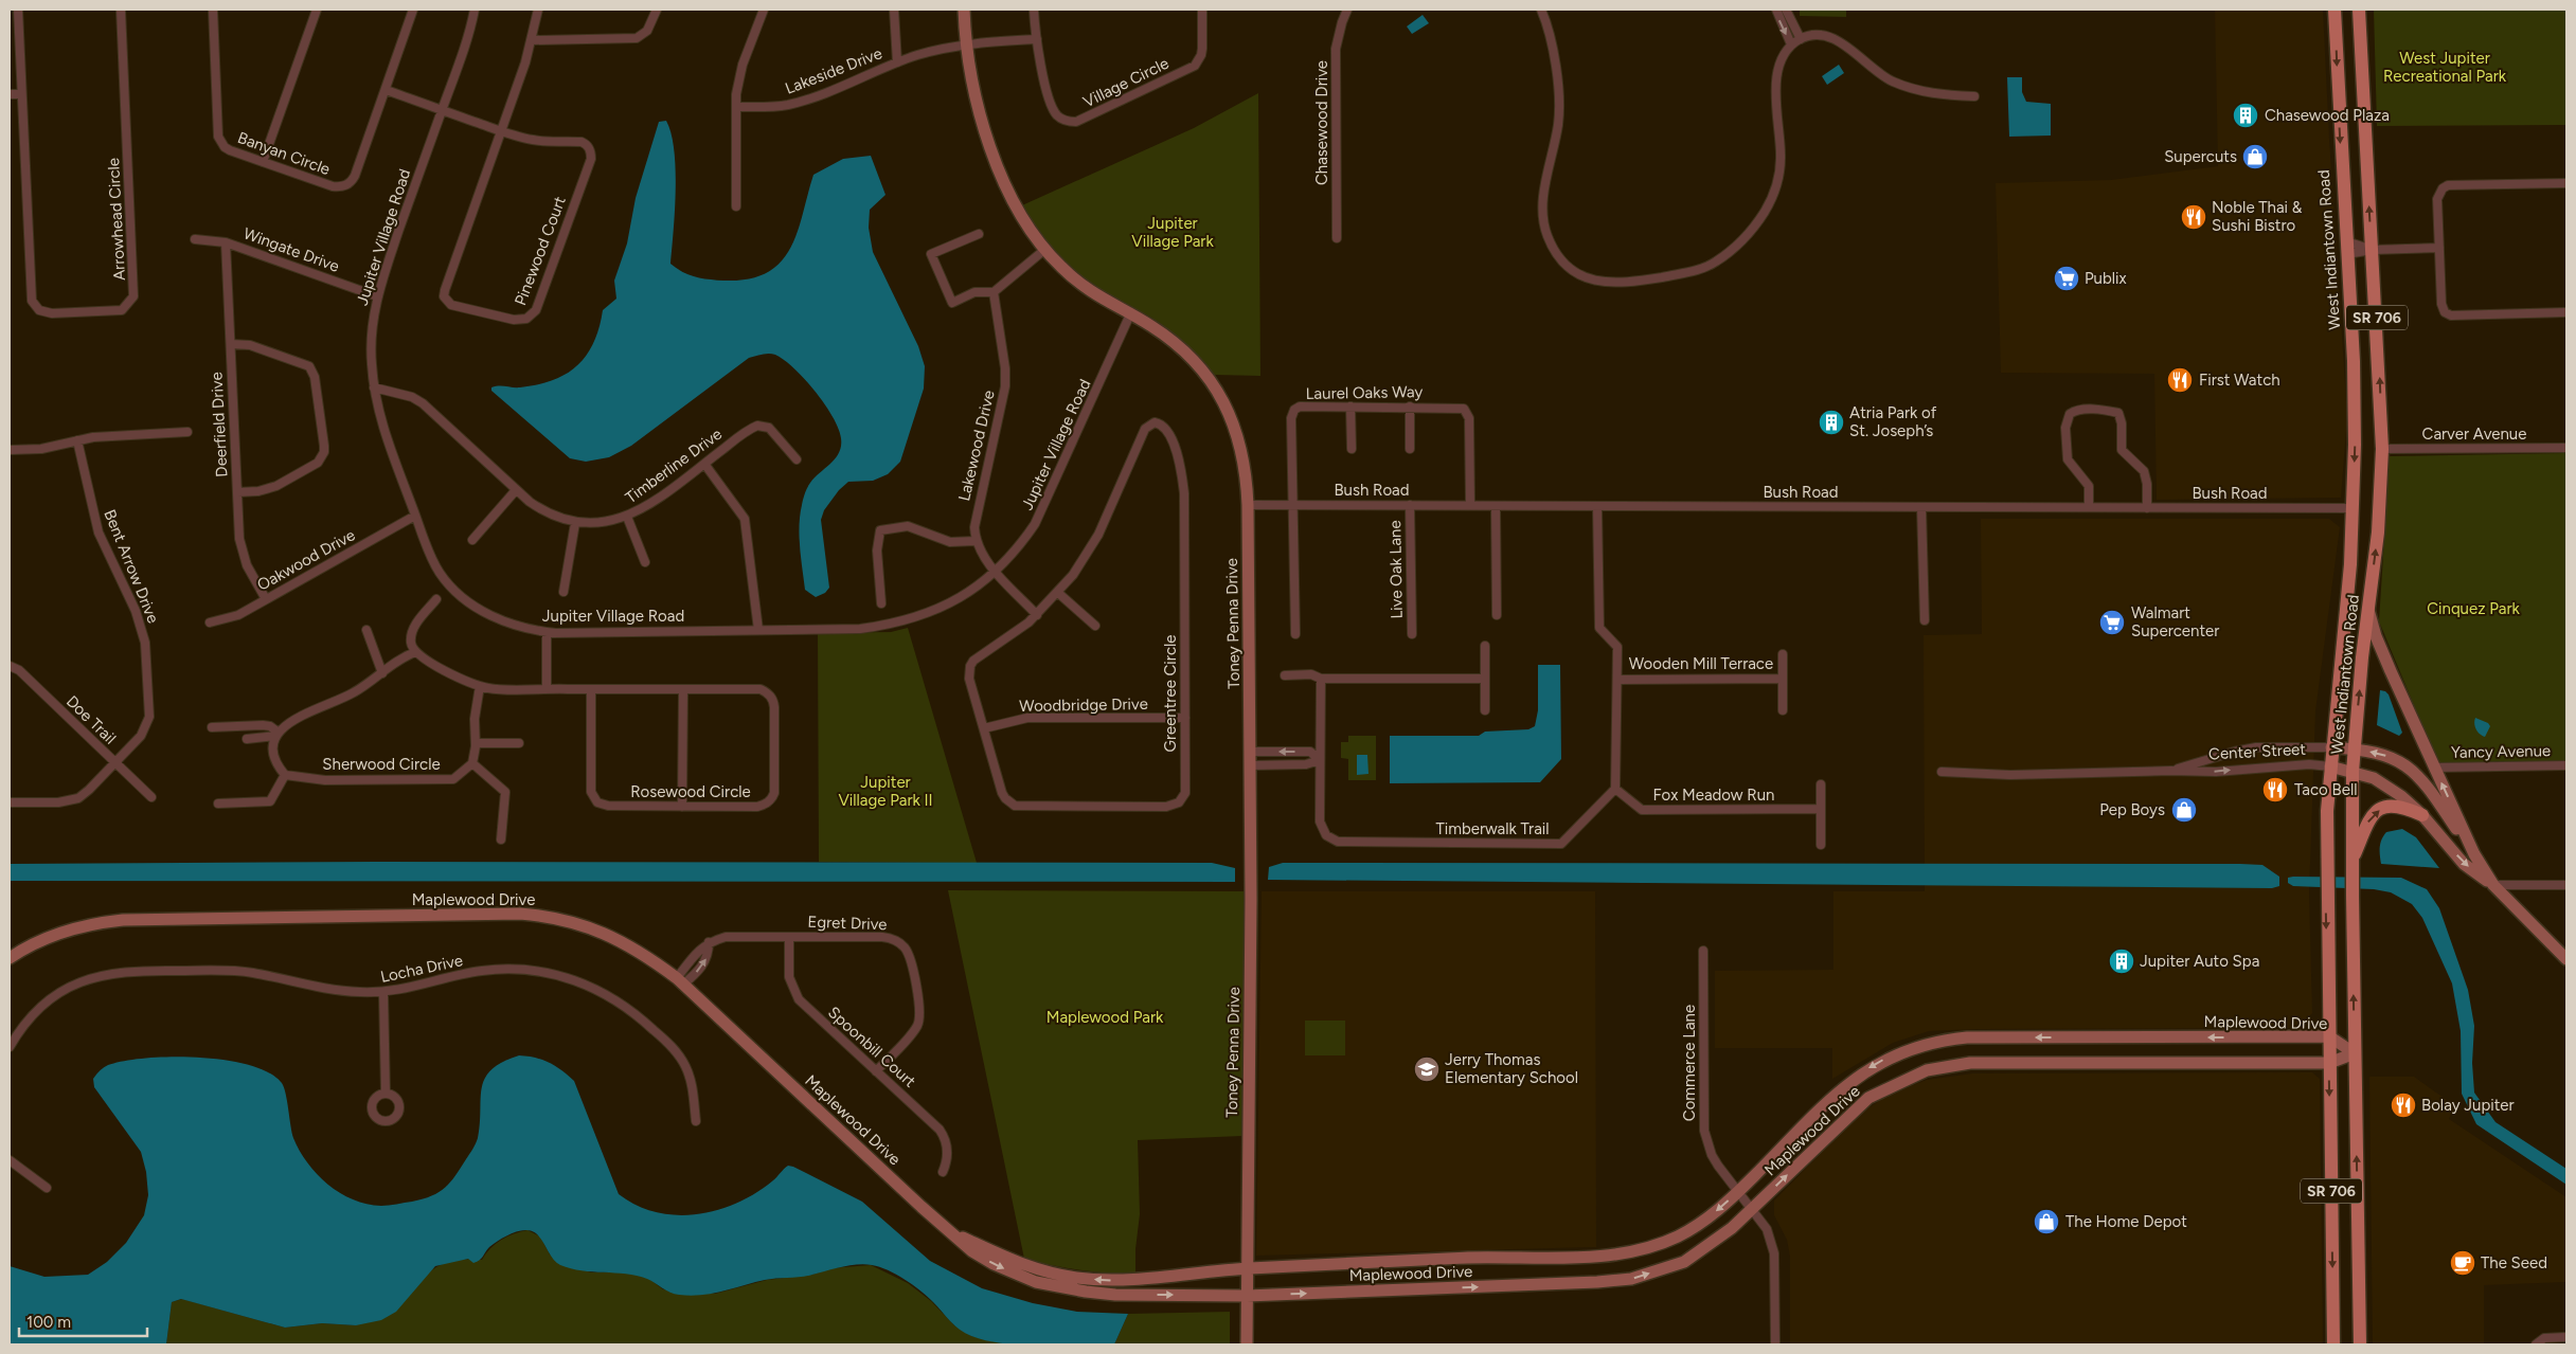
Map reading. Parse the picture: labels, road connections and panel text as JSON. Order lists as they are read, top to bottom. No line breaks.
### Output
{"streets":{"main road":["West Indiantown Road","SR 706"],"street":["Lakeside Drive","Village Circle","Chasewood Drive","Banyan Circle","Arrowhead Circle","Jupiter Village Road","Wingate Drive","Pinewood Court","Laurel Oaks Way","Deerfield Drive","Carver Avenue","Lakewood Drive","Timberline Drive","Bush Road","Oakwood Drive","Bent Arrow Drive","Live Oak Lane","Toney Penna Drive","Wooden Mill Terrace","Greentree Circle","Woodbridge Drive","Doe Trail","Center Street","Yancy Avenue","Sherwood Circle","Rosewood Circle","Fox Meadow Run","Timberwalk Trail","Maplewood Drive","Egret Drive","Locha Drive","Spoonbill Court","Commerce Lane"]},"crossings":[["Lakeside Drive","Village Circle"],["Lakeside Drive","Toney Penna Drive"],["Banyan Circle","Pinewood Court"],["Jupiter Village Road","Wingate Drive"],["Jupiter Village Road","Pinewood Court"],["Jupiter Village Road","Timberline Drive"],["Jupiter Village Road","Oakwood Drive"],["Jupiter Village Road","Toney Penna Drive"],["Wingate Drive","Deerfield Drive"],["West Indiantown Road","Carver Avenue"],["West Indiantown Road","Bush Road"],["West Indiantown Road","Center Street"],["West Indiantown Road","Maplewood Drive"],["Laurel Oaks Way","Bush Road"],["Deerfield Drive","Oakwood Drive"],["Bush Road","Live Oak Lane"],["Bush Road","Toney Penna Drive"],["Bent Arrow Drive","Doe Trail"],["Toney Penna Drive","Maplewood Drive"],["Greentree Circle","Woodbridge Drive"],["Center Street","Yancy Avenue"],["Fox Meadow Run","Timberwalk Trail"],["Maplewood Drive","Commerce Lane"],["Egret Drive","Spoonbill Court"]],"parks":["West Jupiter Recreational Park","Jupiter Village Park","Cinquez Park","Jupiter Village Park II","Maplewood Park"],"places":{"building":["Chasewood Plaza","Atria Park of St. Joseph’s","Jupiter Auto Spa"],"shop":["Supercuts","Pep Boys","The Home Depot"],"restaurant":["Noble Thai & Sushi Bistro","First Watch","Taco Bell","Bolay Jupiter"],"supermarket":["Publix","Walmart Supercenter"],"school or university":["Jerry Thomas Elementary School"],"cafe":["The Seed"]},"scale_bar":"100 m"}
